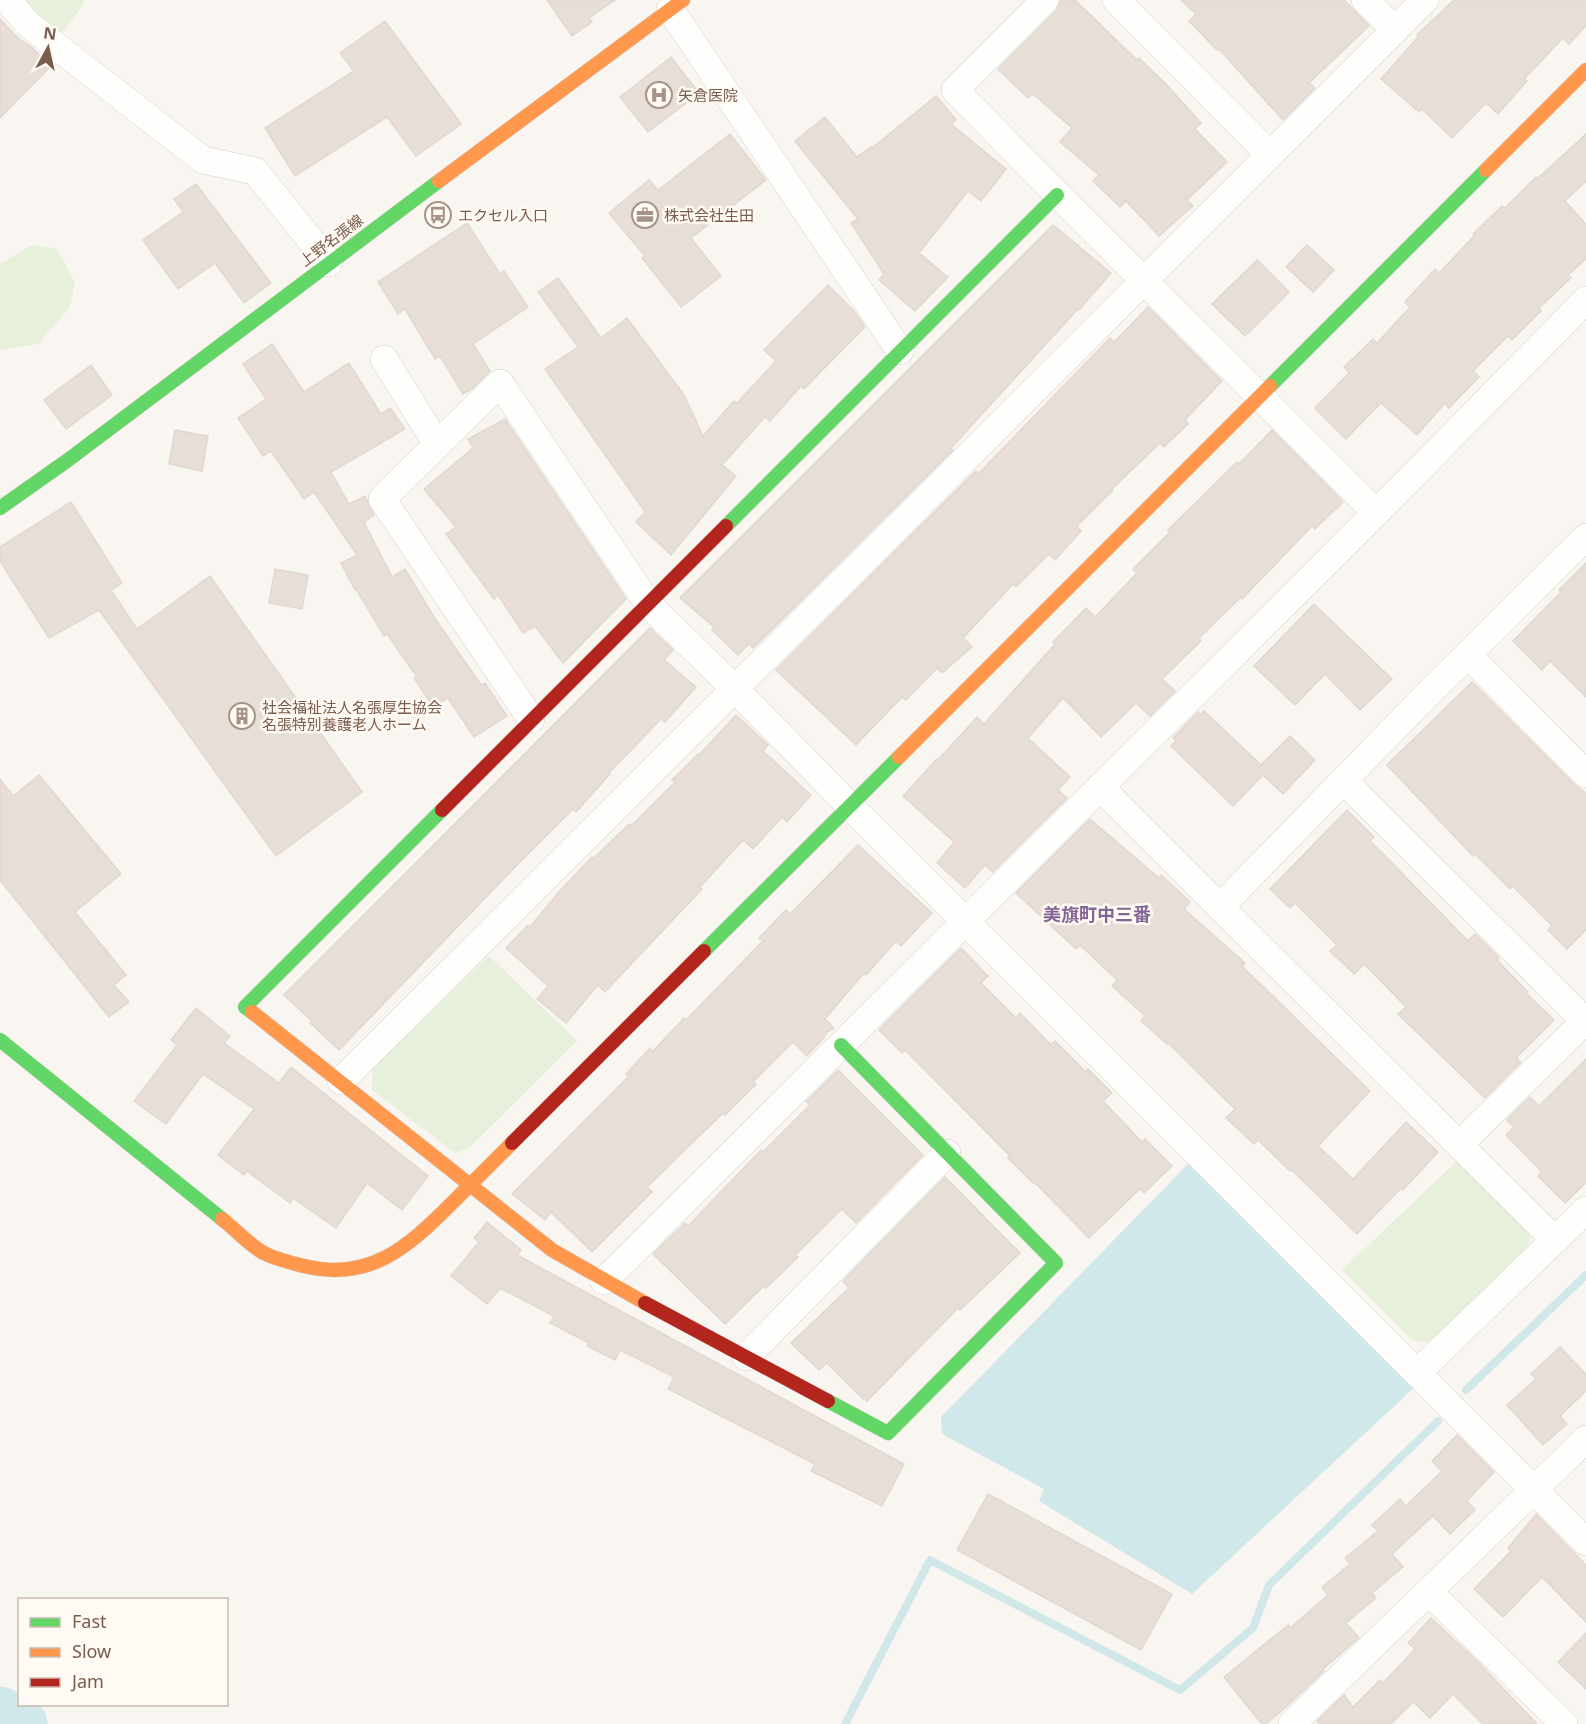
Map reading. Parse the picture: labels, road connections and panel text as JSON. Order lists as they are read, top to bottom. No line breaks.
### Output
{"streets":{"street":["上野名張線"]},"districts":["美旗町中三番"],"places":{"hospital":["矢倉医院"],"bus stop":["エクセル入口"],"office":["株式会社生田"],"building":["社会福祉法人名張厚生協会 名張特別養護老人ホーム"]},"legend":["Fast","Slow","Jam"],"north":"top"}
